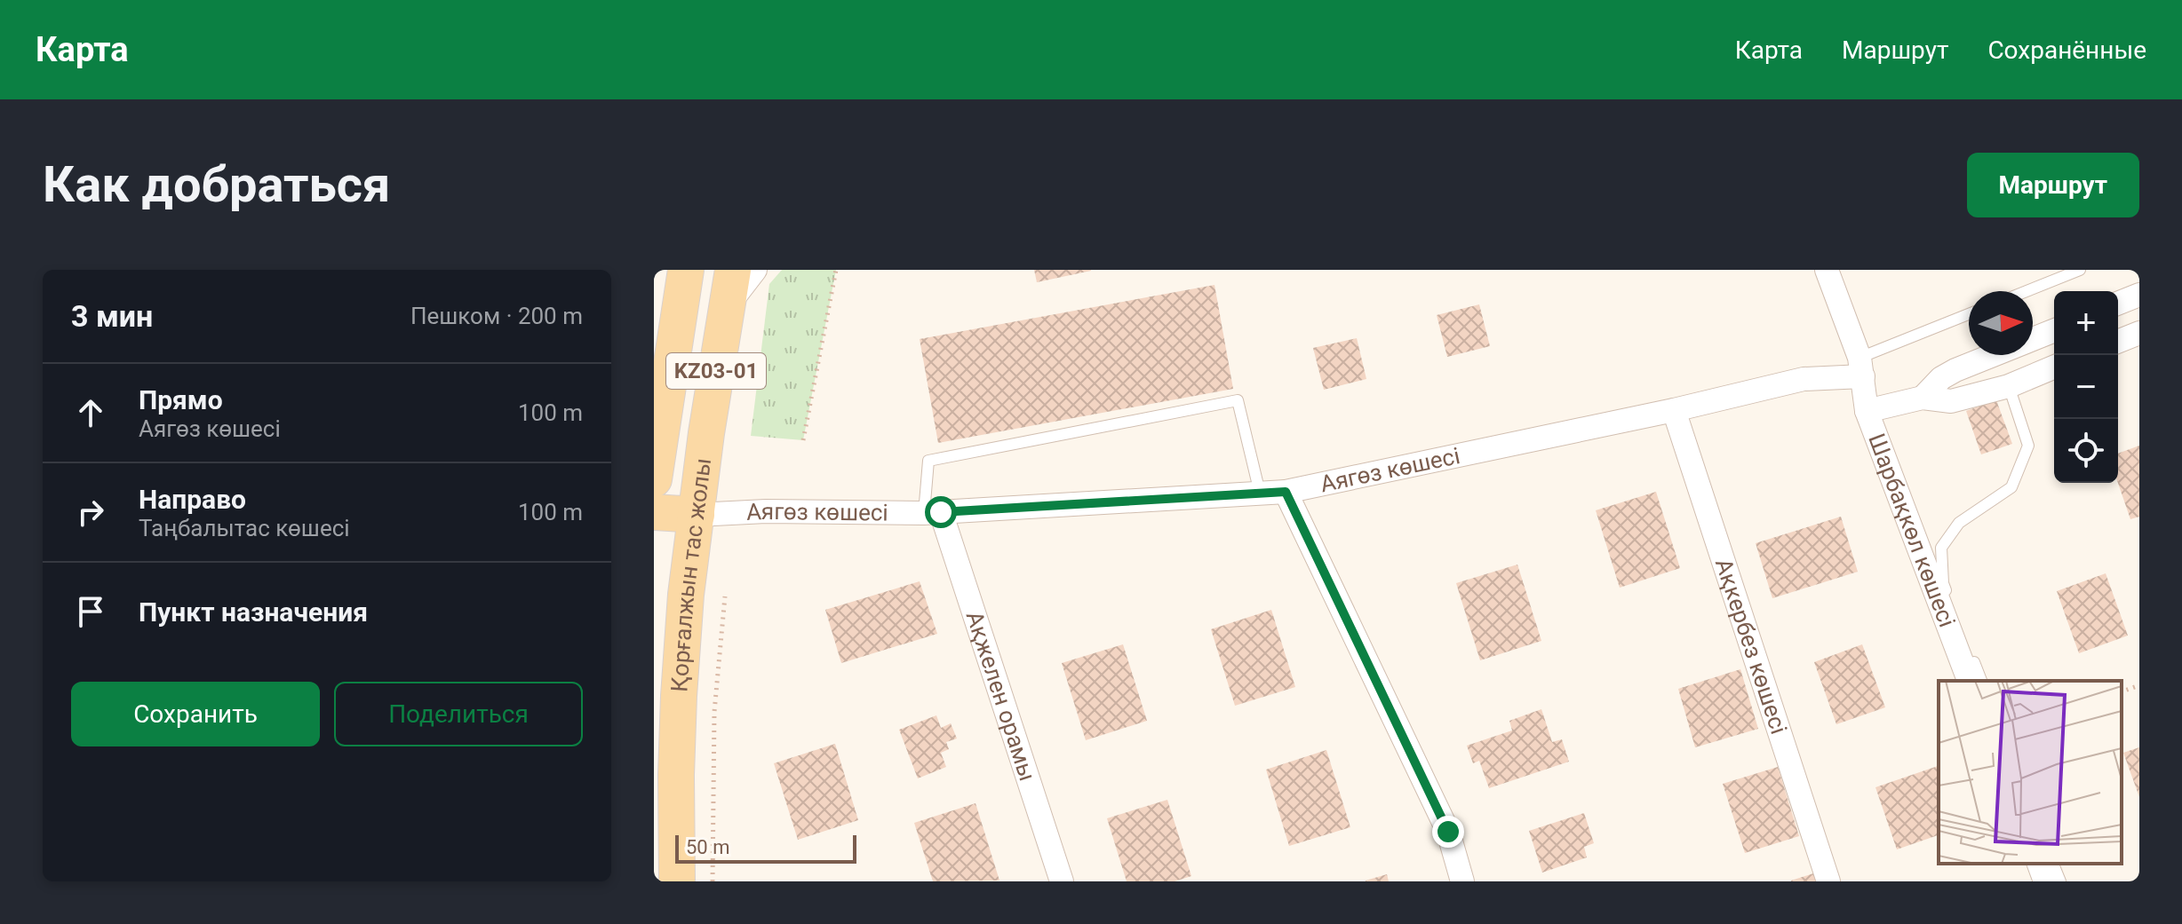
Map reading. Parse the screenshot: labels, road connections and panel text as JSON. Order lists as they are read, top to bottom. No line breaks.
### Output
{"streets":{"main road":["KZ03-01","Аягөз көшесі","Қорғалжын тас жолы"],"street":["Шарбақкөл көшесі","Ақкербез көшесі","Ақжелен орамы"]},"crossings":[["Аягөз көшесі","Шарбақкөл көшесі"],["Аягөз көшесі","Қорғалжын тас жолы"],["Аягөз көшесі","Ақкербез көшесі"],["Аягөз көшесі","Ақжелен орамы"]],"scale_bar":"50 m","north":"right","page":{"header":"Карта","nav":["Карта","Маршрут","Сохранённые"],"buttons":["Маршрут",["Сохранить","Поделиться"]],"title":"Как добраться","heading":["3 мин","Пешком · 200 m"],"map_buttons":["+","−"],"list":[["Прямо","Аягөз көшесі","100 m"],["Направо","Таңбалытас көшесі","100 m"],"Пункт назначения"],"scale":"50 m"}}
